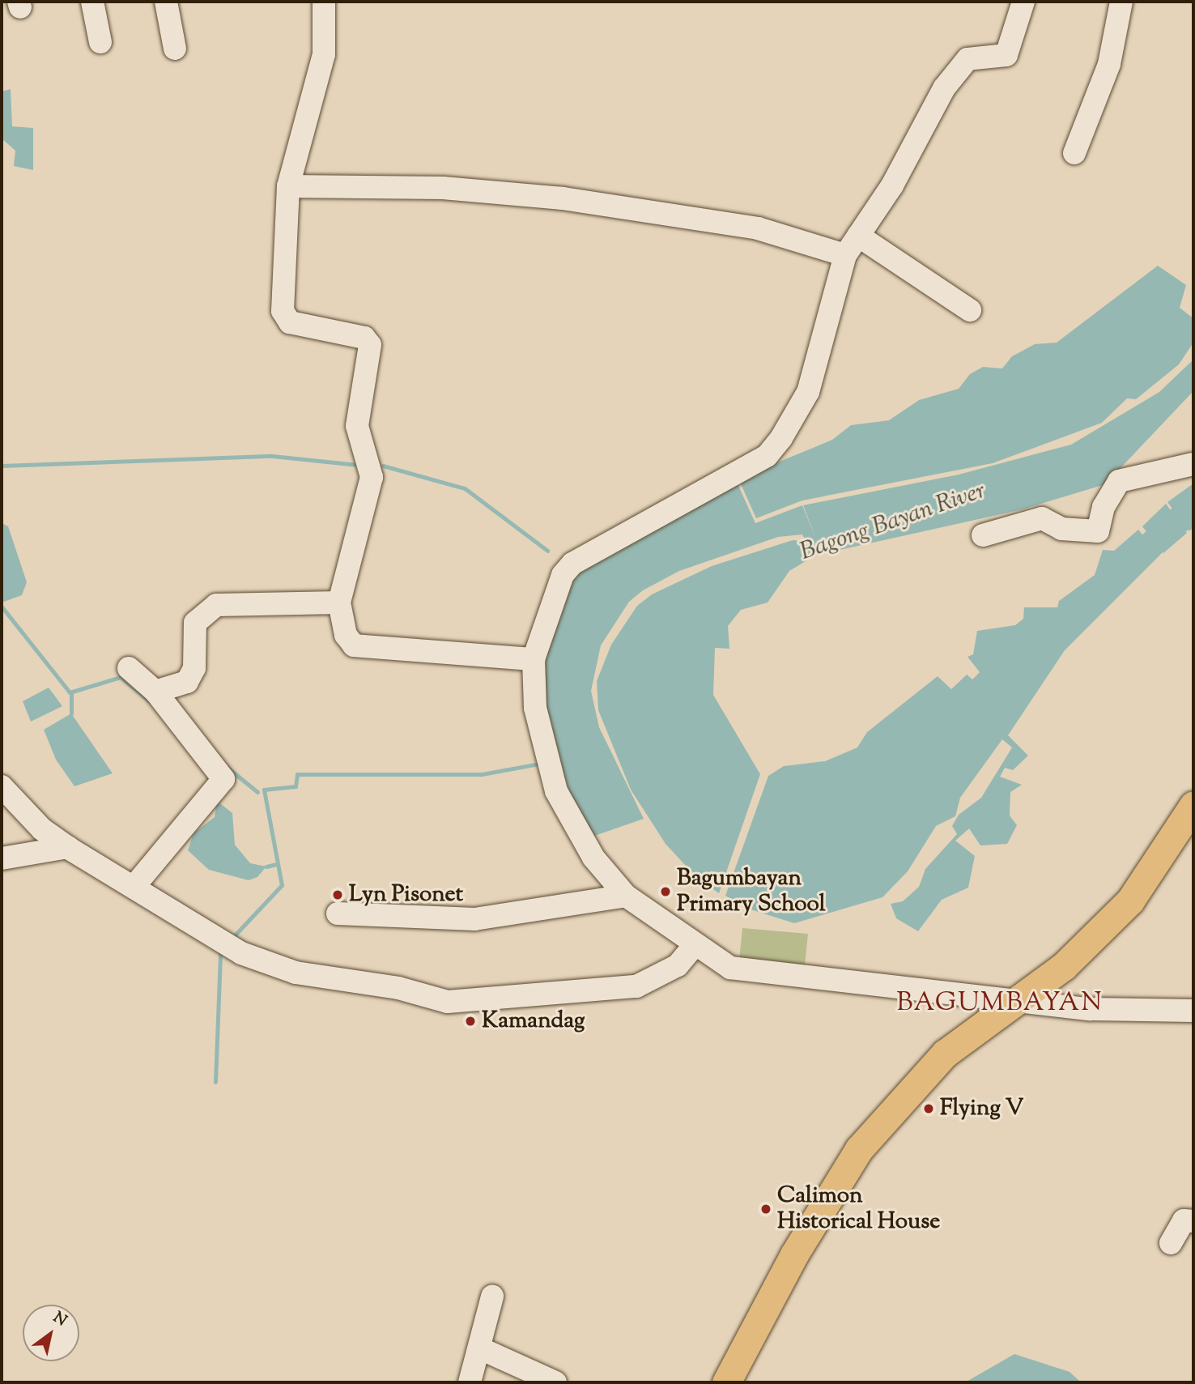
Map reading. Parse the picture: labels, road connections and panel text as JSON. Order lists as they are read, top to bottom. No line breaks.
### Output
{"districts":["BAGUMBAYAN"],"water":["Bagong Bayan River"],"places":["Bagumbayan Primary School","Lyn Pisonet","Kamandag","Flying V","Calimon Historical House"],"north":"top right"}
